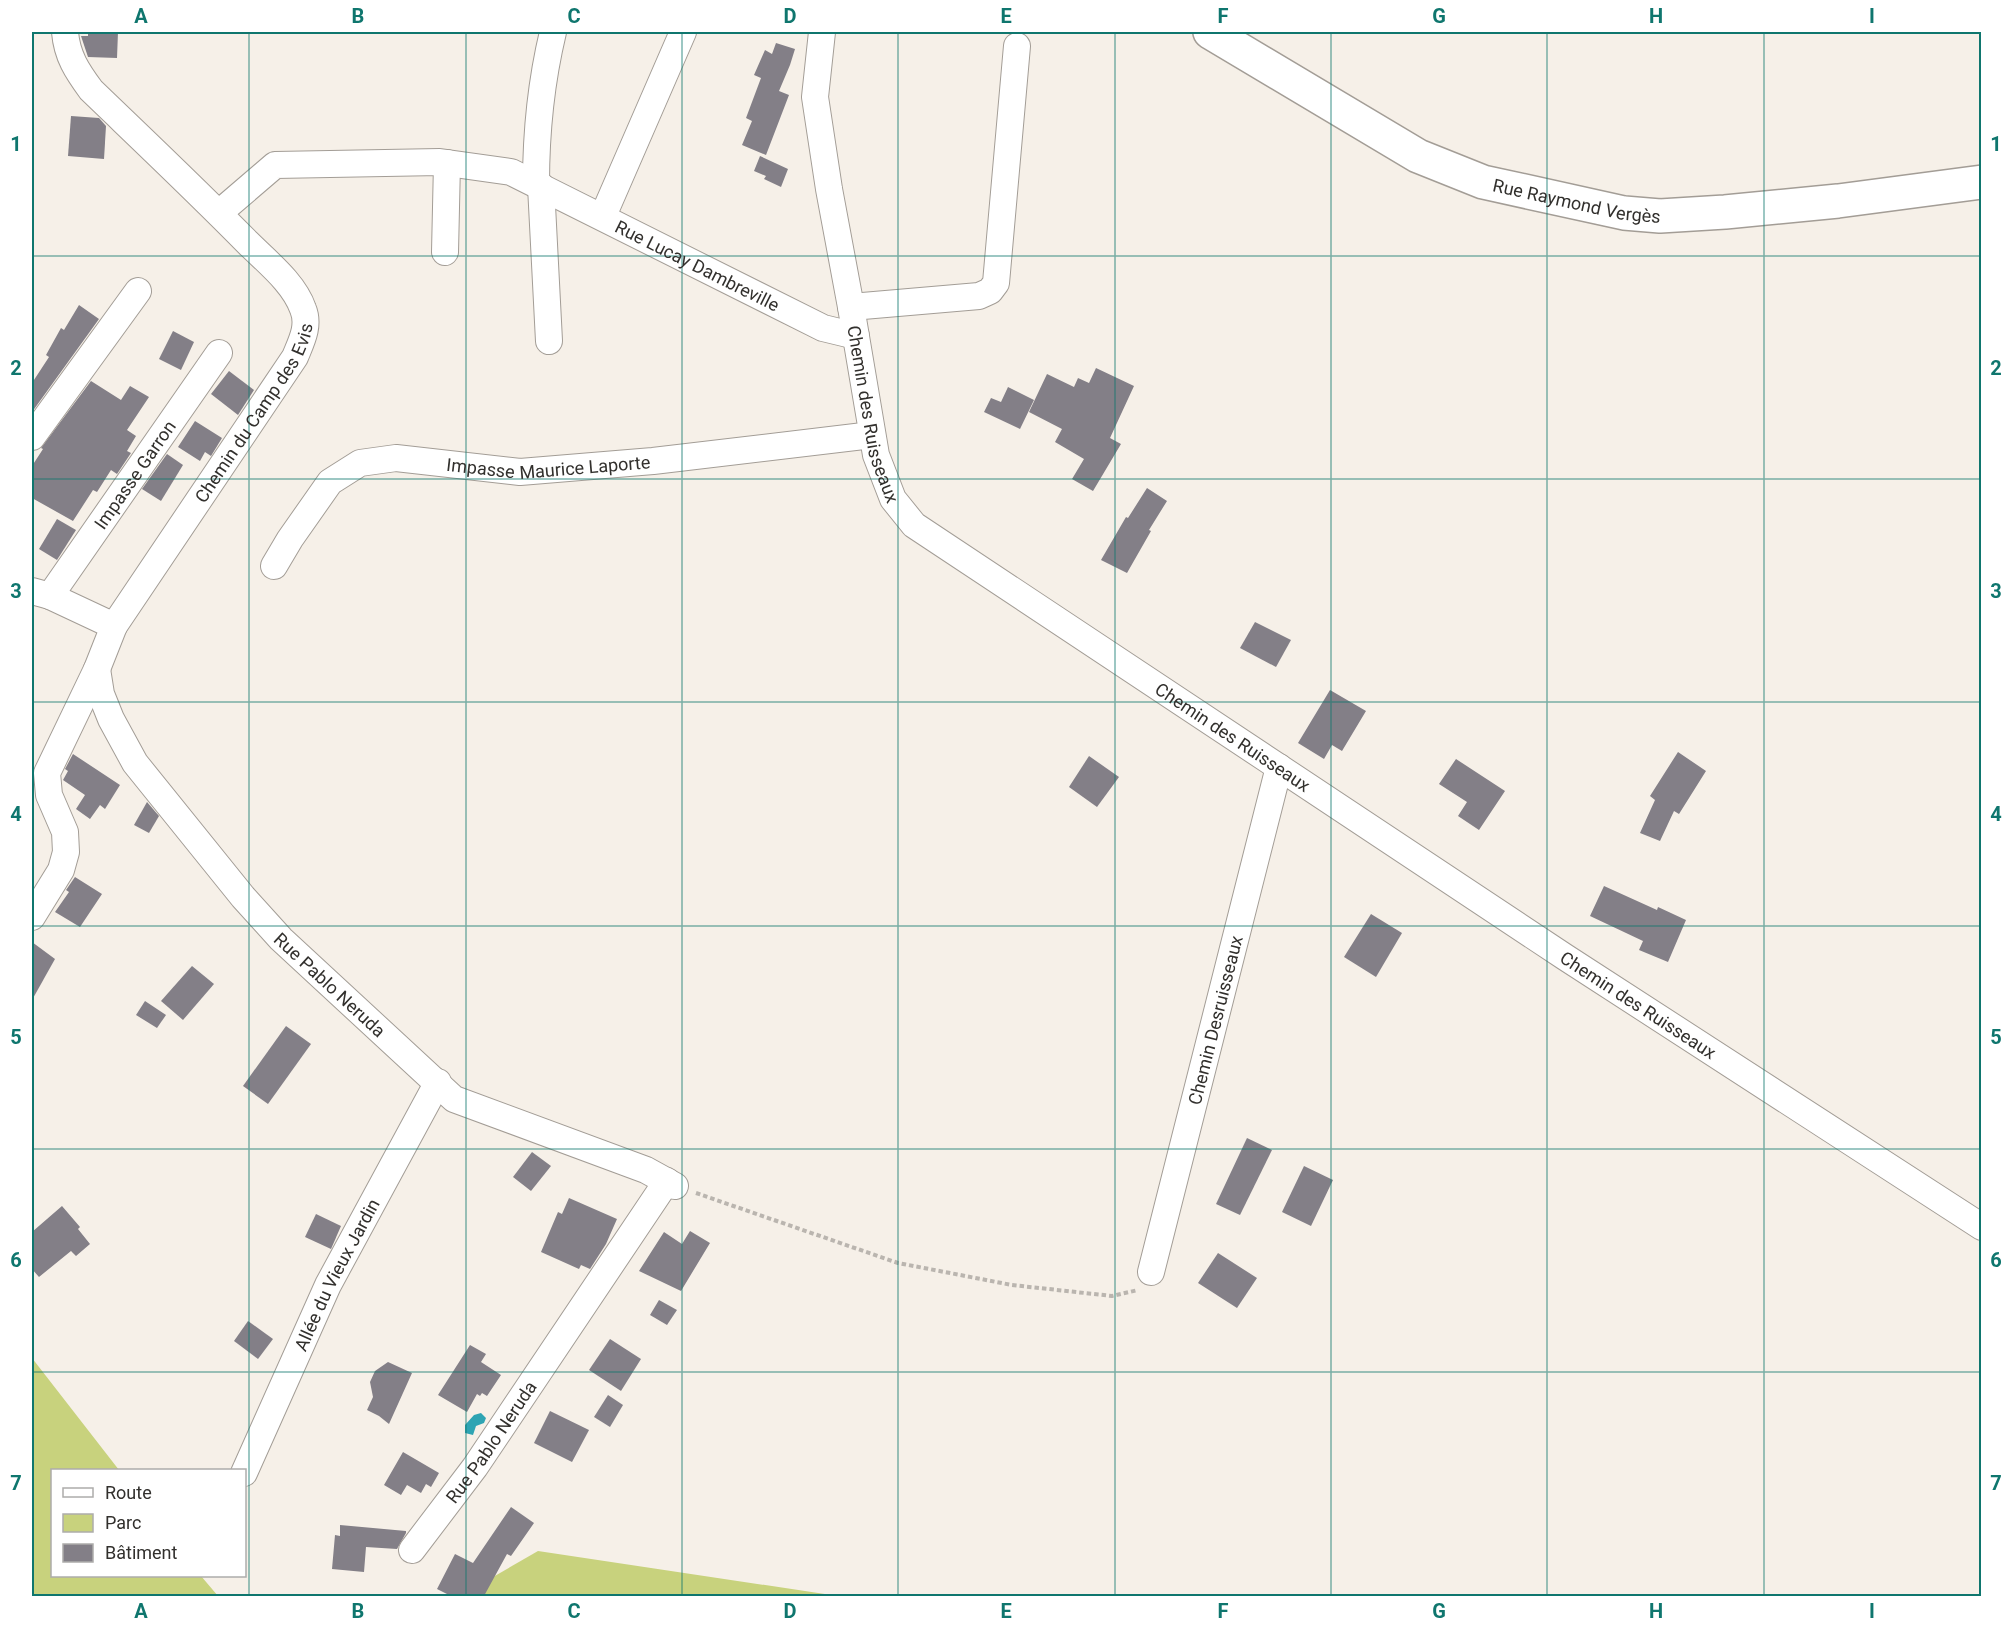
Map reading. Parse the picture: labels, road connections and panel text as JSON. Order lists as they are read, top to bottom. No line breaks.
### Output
{"streets":{"main road":["Rue Raymond Vergès"],"street":["Rue Lucay Dambreville","Chemin du Camp des Evis","Chemin des Ruisseaux","Impasse Maurice Laporte","Impasse Garron","Rue Pablo Neruda","Chemin Desruisseaux","Allée du Vieux Jardin"]},"crossings":[["Rue Lucay Dambreville","Chemin du Camp des Evis"],["Rue Lucay Dambreville","Chemin des Ruisseaux"],["Chemin du Camp des Evis","Rue Pablo Neruda"],["Chemin des Ruisseaux","Impasse Maurice Laporte"],["Chemin des Ruisseaux","Chemin Desruisseaux"],["Rue Pablo Neruda","Allée du Vieux Jardin"]],"legend":["Route","Parc","Bâtiment"],"grid":{"columns":["A","B","C","D","E","F","G","H","I"],"rows":["1","2","3","4","5","6","7"]}}
